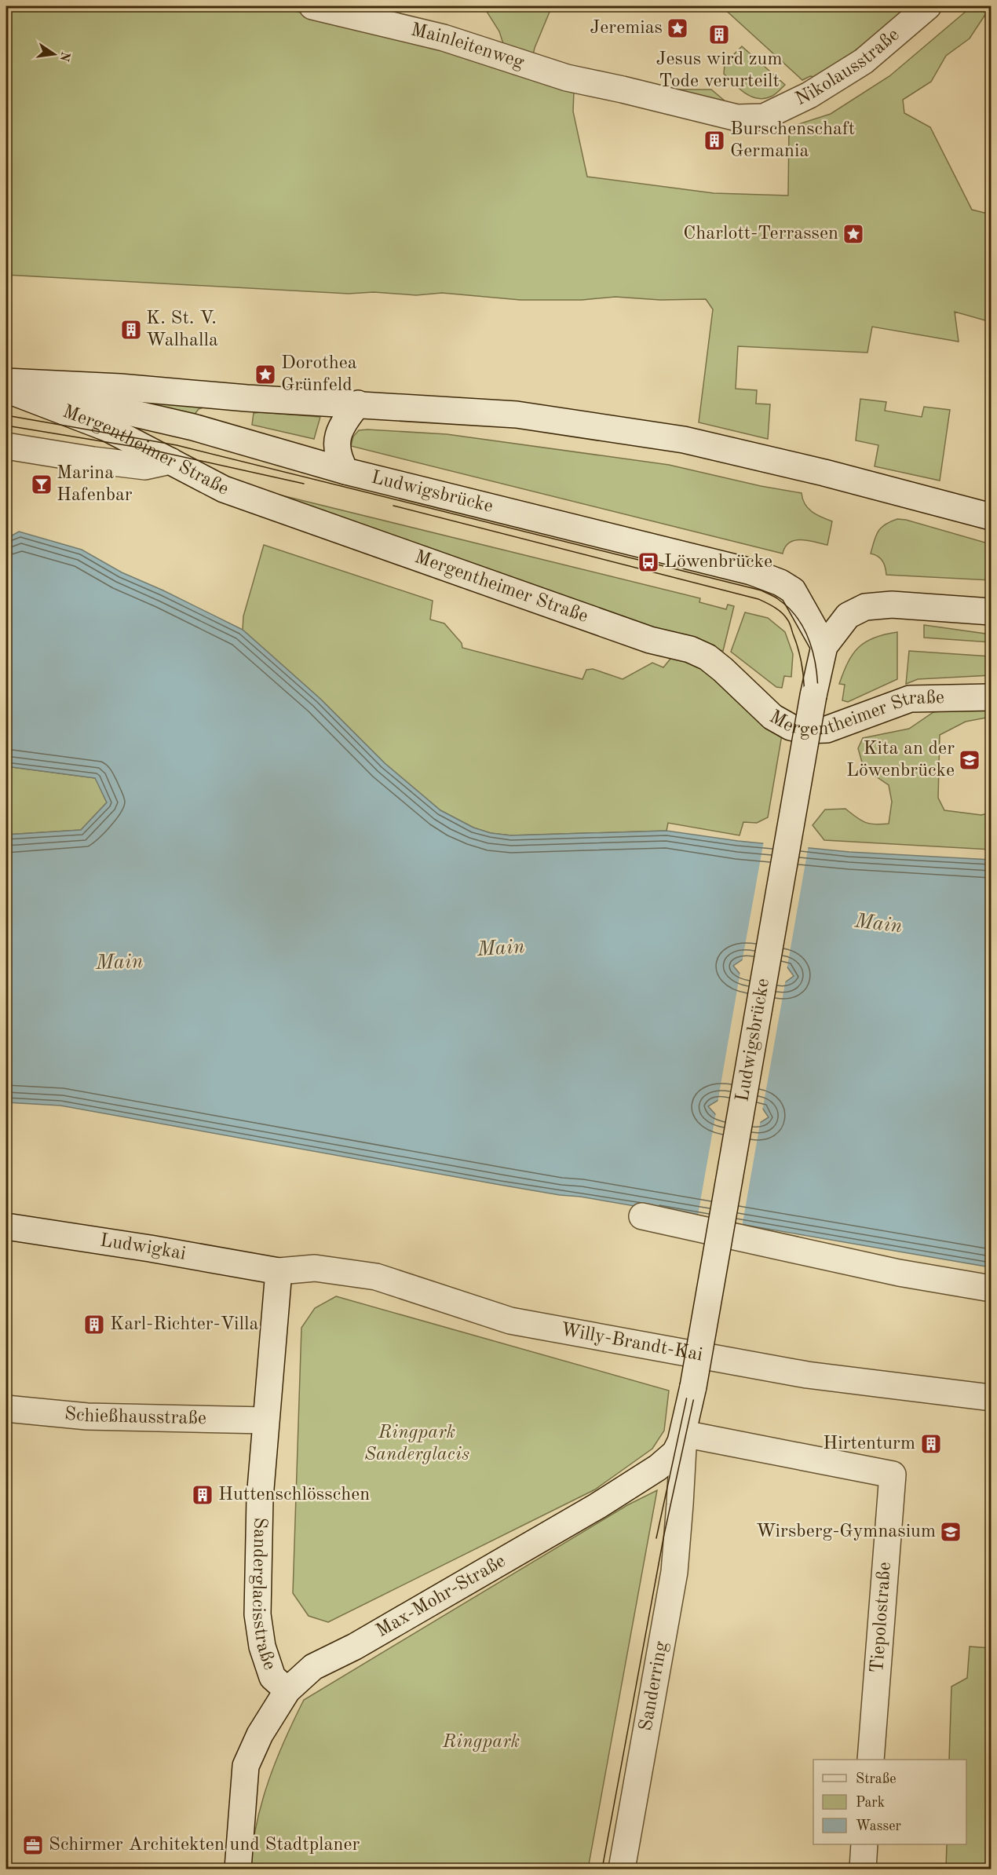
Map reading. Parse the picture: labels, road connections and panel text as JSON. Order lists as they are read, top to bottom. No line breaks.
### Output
{"streets":{"main road":["Mainleitenweg","Nikolausstraße","Mergentheimer Straße","Ludwigsbrücke","Ludwigkai","Willy-Brandt-Kai","Schießhausstraße","Sanderglacisstraße","Max-Mohr-Straße","Tiepolostraße","Sanderring"]},"crossings":[["Mainleitenweg","Nikolausstraße"],["Ludwigsbrücke","Max-Mohr-Straße"],["Ludwigsbrücke","Tiepolostraße"],["Ludwigsbrücke","Sanderring"],["Ludwigkai","Willy-Brandt-Kai"],["Ludwigkai","Sanderglacisstraße"],["Willy-Brandt-Kai","Sanderglacisstraße"],["Schießhausstraße","Sanderglacisstraße"],["Sanderglacisstraße","Max-Mohr-Straße"],["Max-Mohr-Straße","Tiepolostraße"],["Max-Mohr-Straße","Sanderring"],["Tiepolostraße","Sanderring"]],"water":["Main"],"parks":["Ringpark Sanderglacis","Ringpark"],"places":{"place":["Jeremias","Charlott-Terrassen","Dorothea Grünfeld"],"building":["Jesus wird zum Tode verurteilt","Burschenschaft Germania","K. St. V. Walhalla","Karl-Richter-Villa","Hirtenturm","Huttenschlösschen"],"bar":["Marina Hafenbar"],"bus stop":["Löwenbrücke"],"school or university":["Kita an der Löwenbrücke","Wirsberg-Gymnasium"],"office":["Schirmer Architekten und Stadtplaner"]},"legend":["Straße","Park","Wasser"],"north":"right"}
